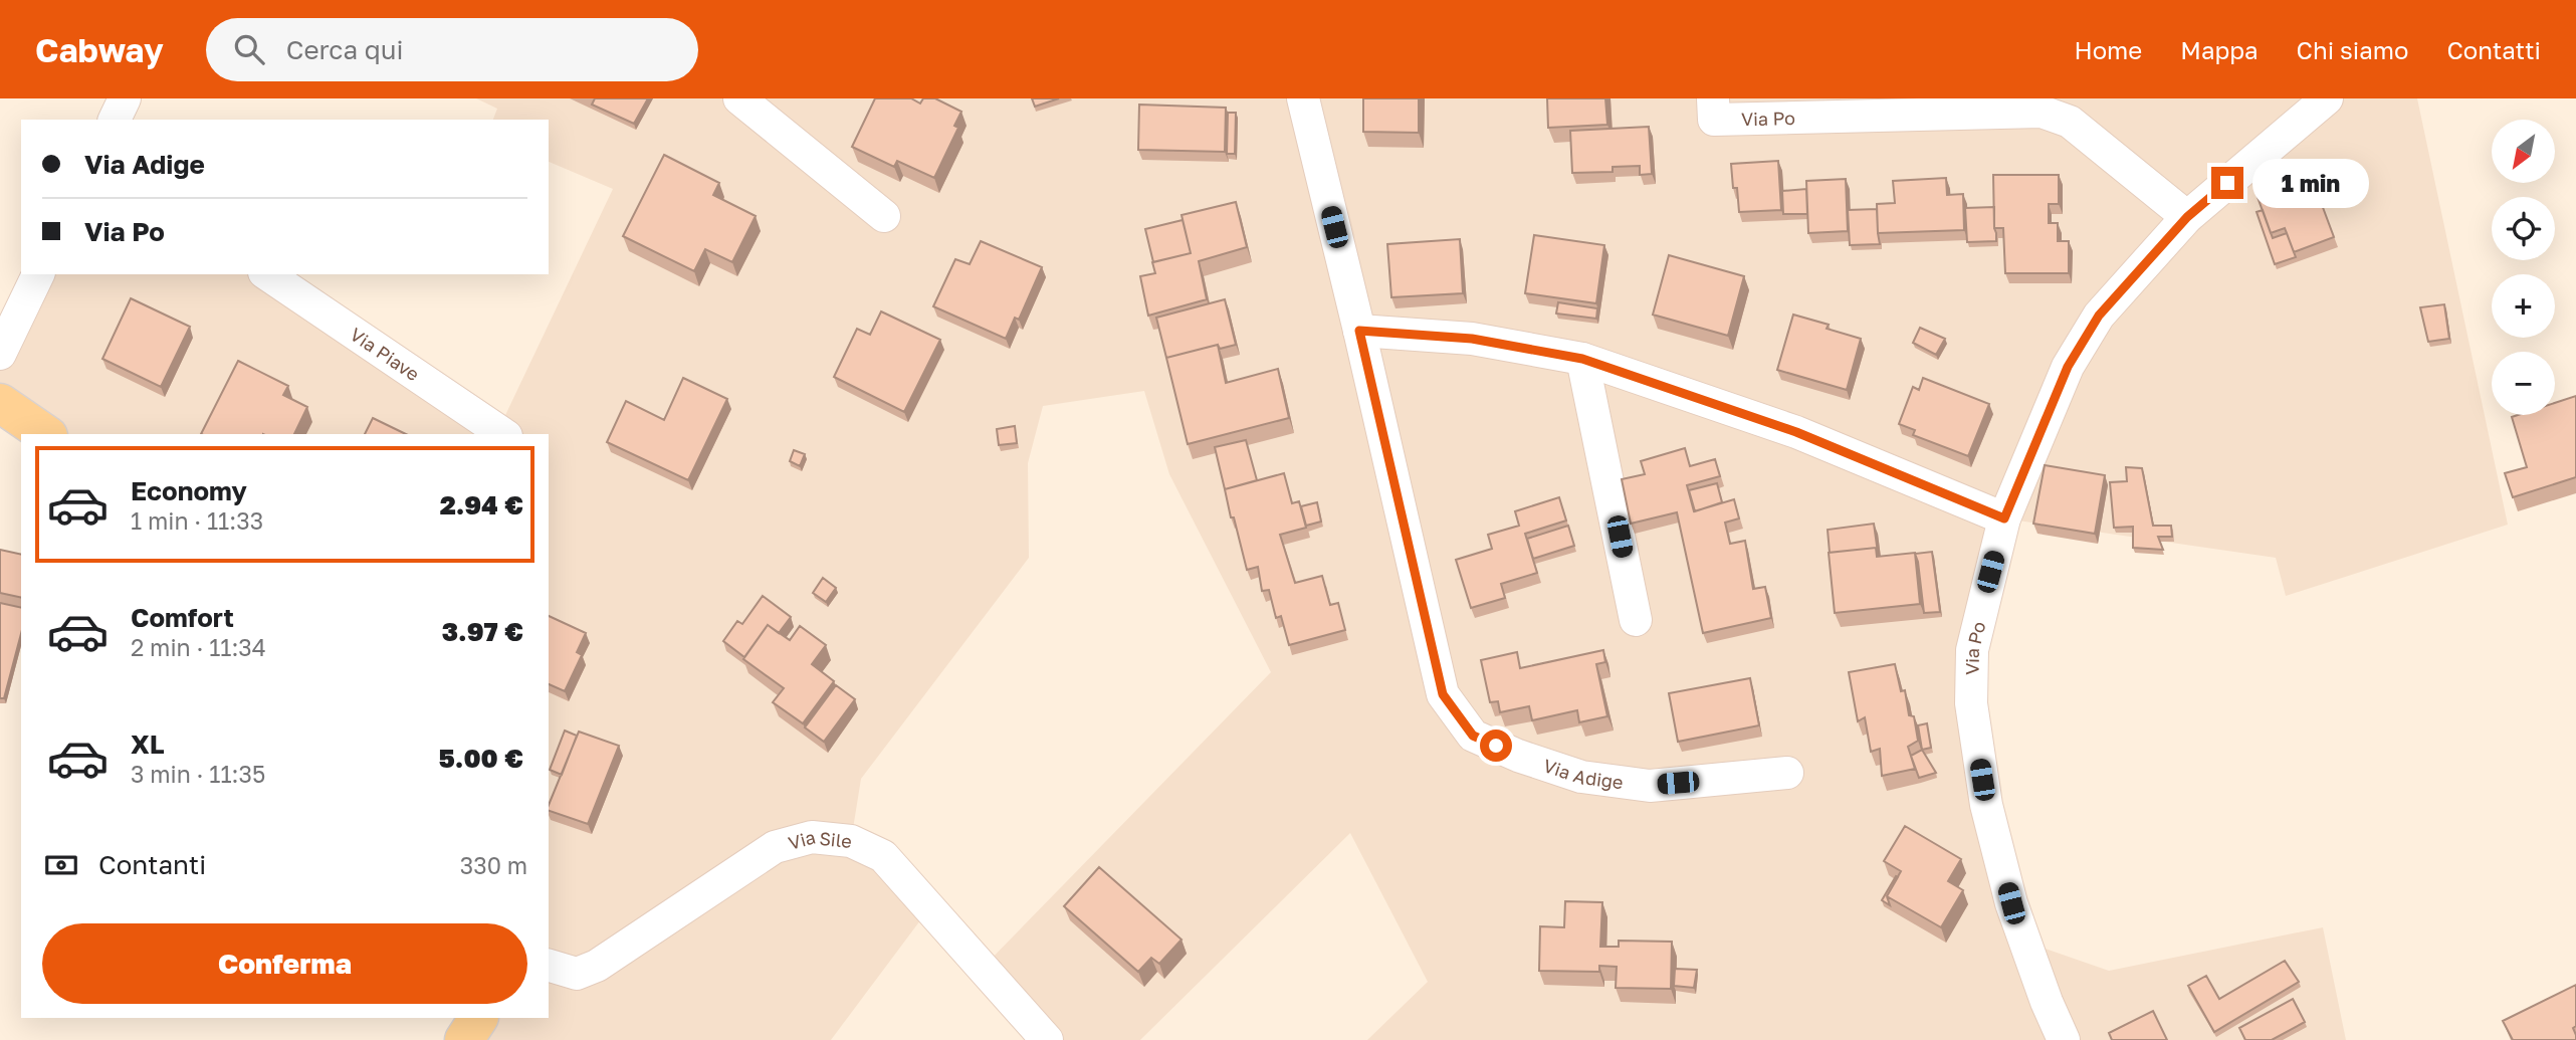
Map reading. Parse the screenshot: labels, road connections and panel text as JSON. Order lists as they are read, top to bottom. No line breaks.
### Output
{"streets":{"street":["Via Po","Via Piave","Via Adige","Via Sile"]},"north":"bottom left","page":{"header":"Cabway","search":"Cerca qui","nav":["Home","Mappa","Chi siamo","Contatti"],"map_buttons":["+","−"],"banner":["Via Adige","Via Po"],"bubble":"1 min","list":[{"name":"Economy","note":"1 min · 11:33","value":"2.94 €"},{"name":"Comfort","note":"2 min · 11:34","value":"3.97 €"},{"name":"XL","note":"3 min · 11:35","value":"5.00 €"}],"pay":["Contanti","330 m"],"buttons":"Conferma"}}
